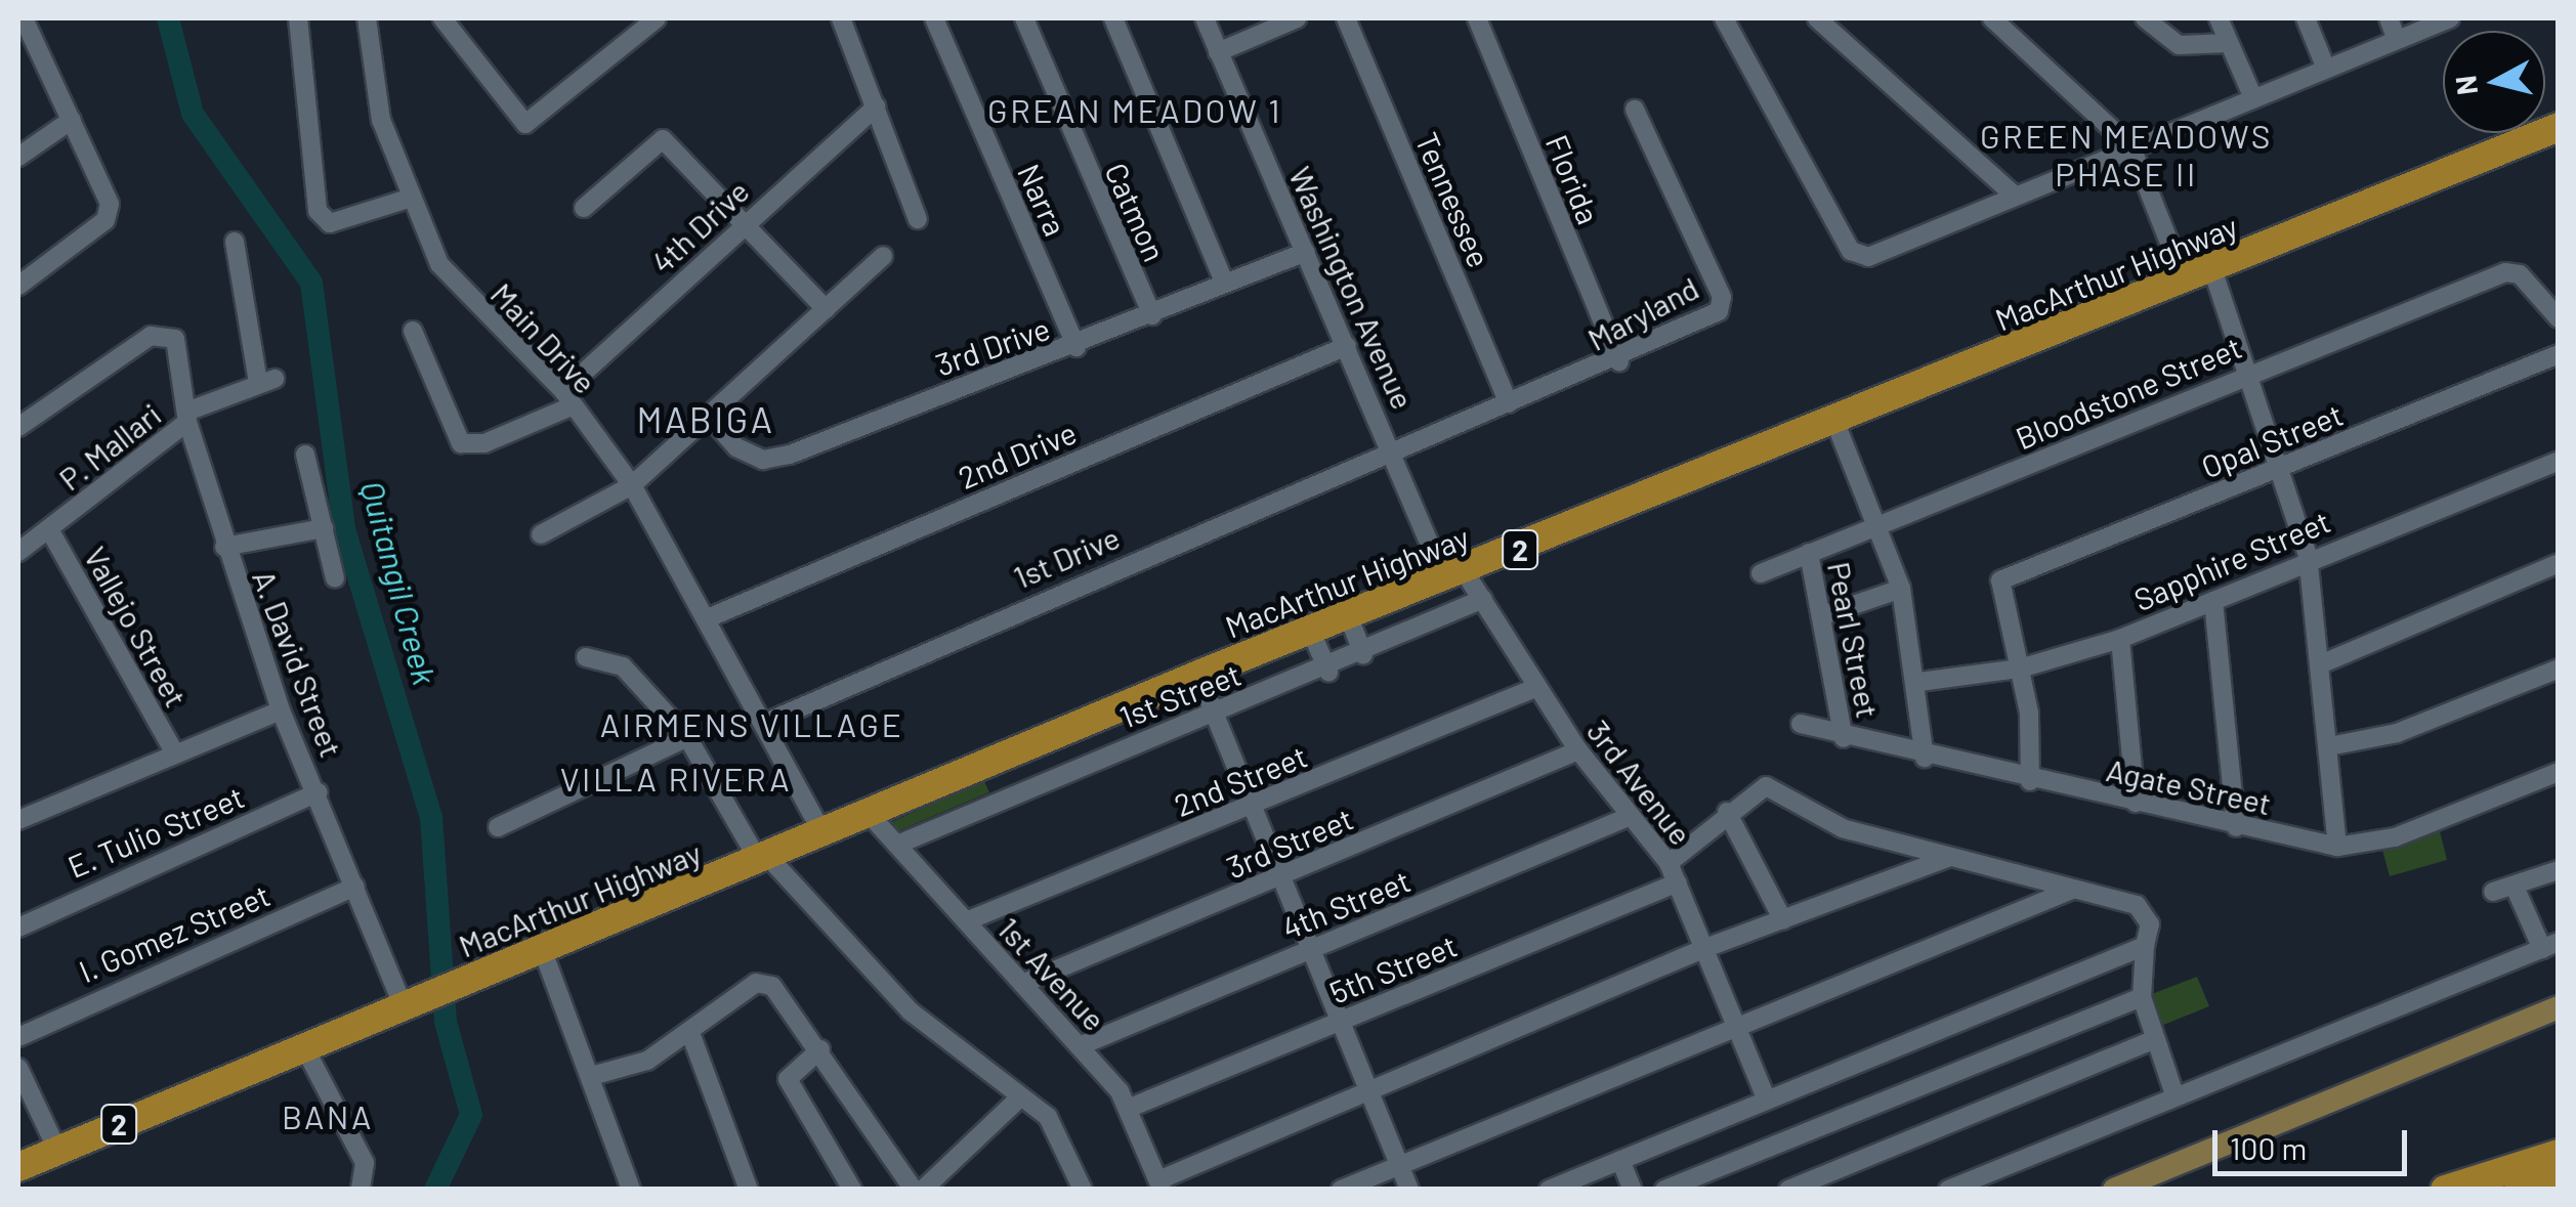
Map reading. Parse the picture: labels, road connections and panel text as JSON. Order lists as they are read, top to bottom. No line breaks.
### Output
{"streets":{"highway":["MacArthur Highway","2"],"street":["Florida","Narra","Tennessee","Catmon","4th Drive","Washington Avenue","Maryland","Main Drive","3rd Drive","Bloodstone Street","Opal Street","P. Mallari","2nd Drive","1st Drive","Sapphire Street","Vallejo Street","Pearl Street","A. David Street","1st Street","2nd Street","3rd Avenue","Agate Street","E. Tulio Street","3rd Street","4th Street","I. Gomez Street","5th Street","1st Avenue"]},"crossings":[["Florida","Maryland"],["Narra","3rd Drive"],["Tennessee","Maryland"],["Catmon","3rd Drive"],["4th Drive","Main Drive"],["MacArthur Highway","Washington Avenue"],["MacArthur Highway","Main Drive"],["MacArthur Highway","A. David Street"],["MacArthur Highway","3rd Avenue"],["MacArthur Highway","1st Avenue"],["Washington Avenue","Maryland"],["Washington Avenue","3rd Drive"],["Washington Avenue","2nd Drive"],["Washington Avenue","1st Drive"],["Washington Avenue","3rd Avenue"],["Maryland","1st Drive"],["Main Drive","2nd Drive"],["Main Drive","1st Drive"],["Bloodstone Street","Pearl Street"],["Opal Street","Sapphire Street"],["P. Mallari","Vallejo Street"],["P. Mallari","A. David Street"],["Pearl Street","Agate Street"],["A. David Street","E. Tulio Street"],["A. David Street","I. Gomez Street"],["1st Street","3rd Avenue"],["1st Street","1st Avenue"],["2nd Street","3rd Avenue"],["2nd Street","1st Avenue"],["3rd Avenue","3rd Street"],["3rd Avenue","4th Street"],["3rd Avenue","5th Street"],["3rd Street","1st Avenue"],["4th Street","1st Avenue"],["5th Street","1st Avenue"]],"districts":["GREAN MEADOW 1","GREEN MEADOWS PHASE II","MABIGA","AIRMENS VILLAGE","VILLA RIVERA","BANA"],"water":["Quitangil Creek"],"scale_bar":"100 m","north":"left"}
